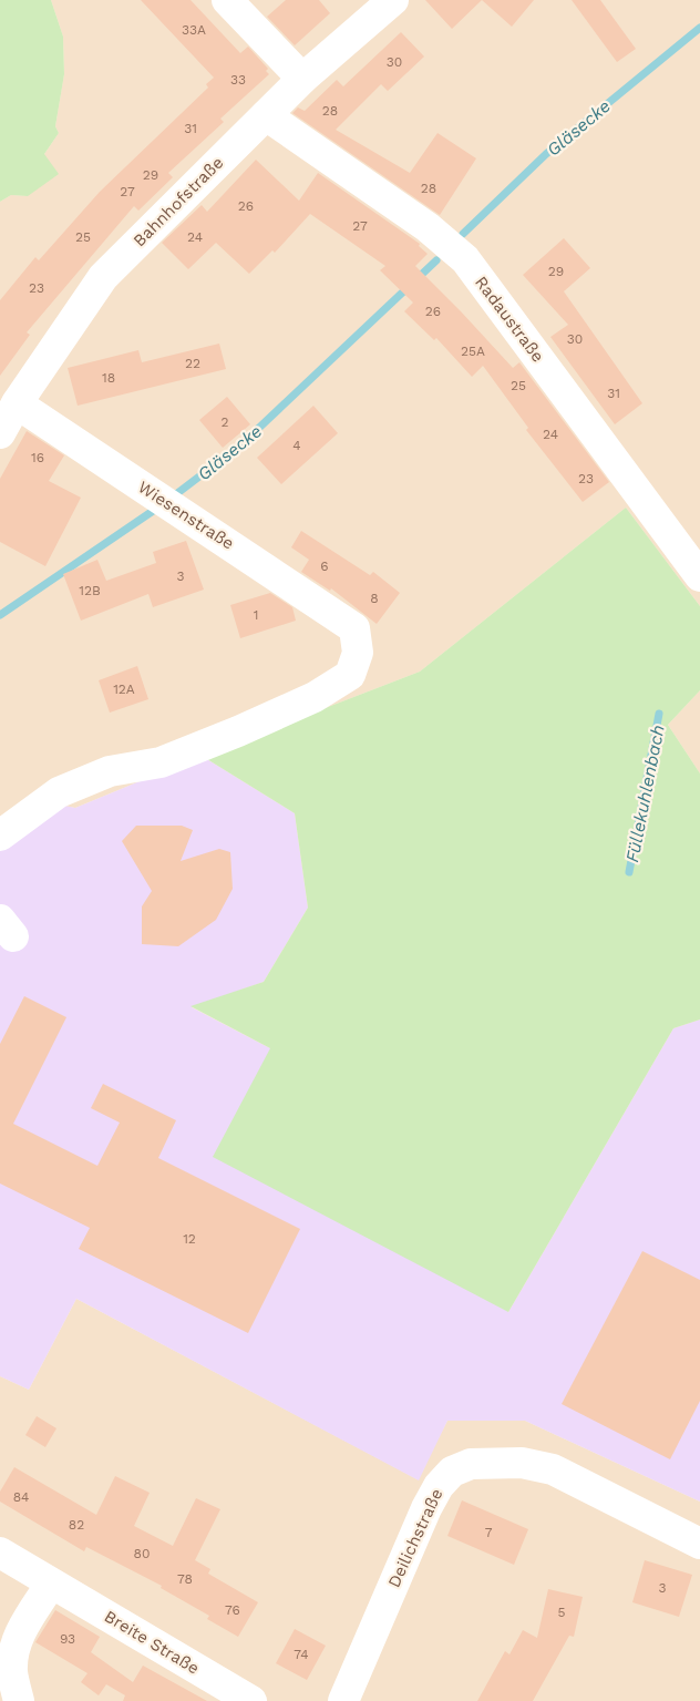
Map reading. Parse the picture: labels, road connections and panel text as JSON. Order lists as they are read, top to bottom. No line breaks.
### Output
{"streets":{"street":["Bahnhofstraße","Radaustraße","Wiesenstraße","Deilichstraße","Breite Straße"]},"crossings":[["Bahnhofstraße","Radaustraße"],["Bahnhofstraße","Wiesenstraße"]],"water":["Gläsecke","Füllekuhlenbach"],"house_numbers":["33A","30","33","28","31","29","28","27","26","27","25","24","29","23","26","30","25A","22","18","25","31","2","24","4","16","23","6","3","12B","8","1","12A","12","84","82","7","80","78","3","76","5","93","74"]}
